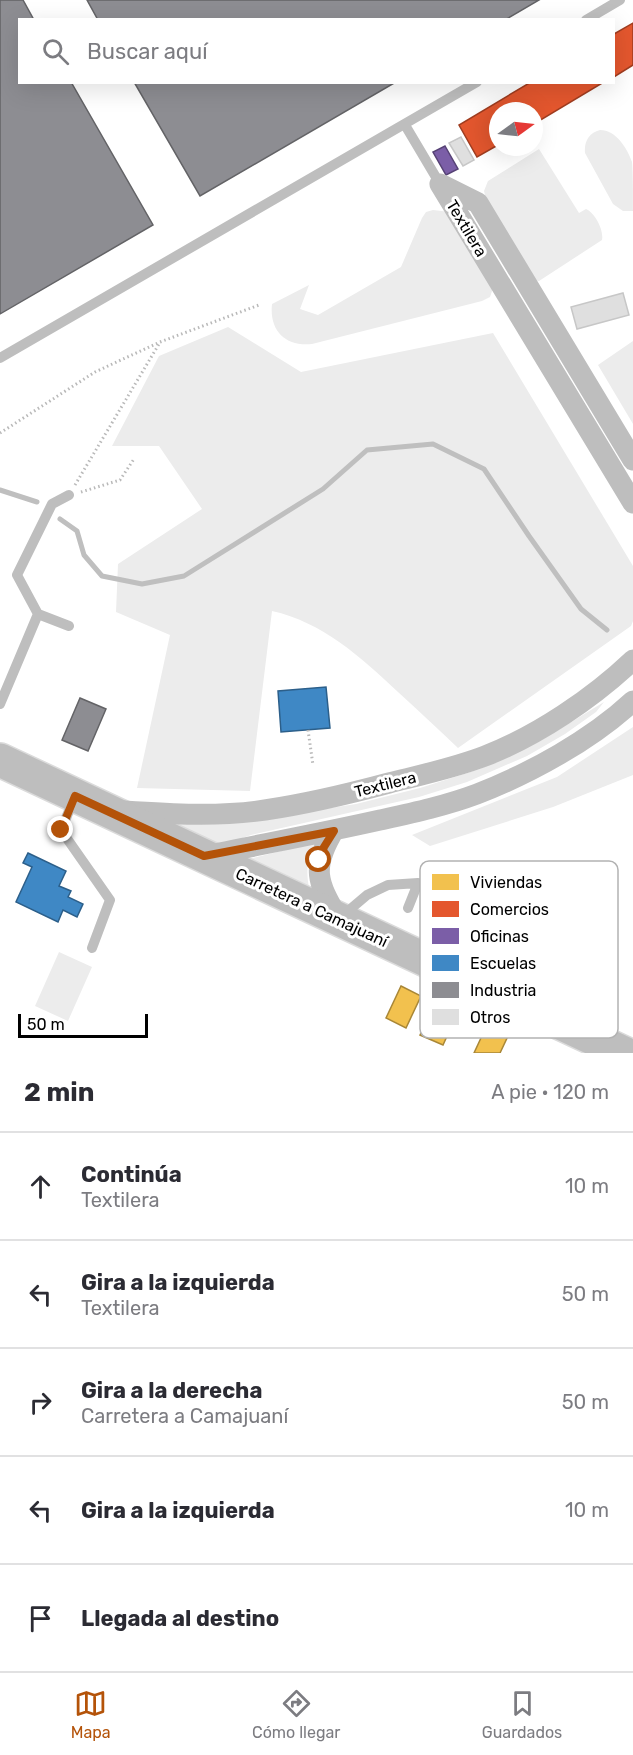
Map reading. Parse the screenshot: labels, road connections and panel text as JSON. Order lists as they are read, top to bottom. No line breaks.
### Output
{"streets":{"main road":["Carretera a Camajuaní"],"street":["Textilera"]},"crossings":[["Textilera","Carretera a Camajuaní"]],"legend":["Viviendas","Comercios","Oficinas","Escuelas","Industria","Otros"],"scale_bar":"50 m","north":"right","page":{"search":"Buscar aquí","scale":"50 m","heading":["2 min","A pie · 120 m"],"list":[["Continúa","Textilera","10 m"],["Gira a la izquierda","Textilera","50 m"],["Gira a la derecha","Carretera a Camajuaní","50 m"],["Gira a la izquierda","10 m"],"Llegada al destino"],"nav":["Mapa","Cómo llegar","Guardados"]}}
